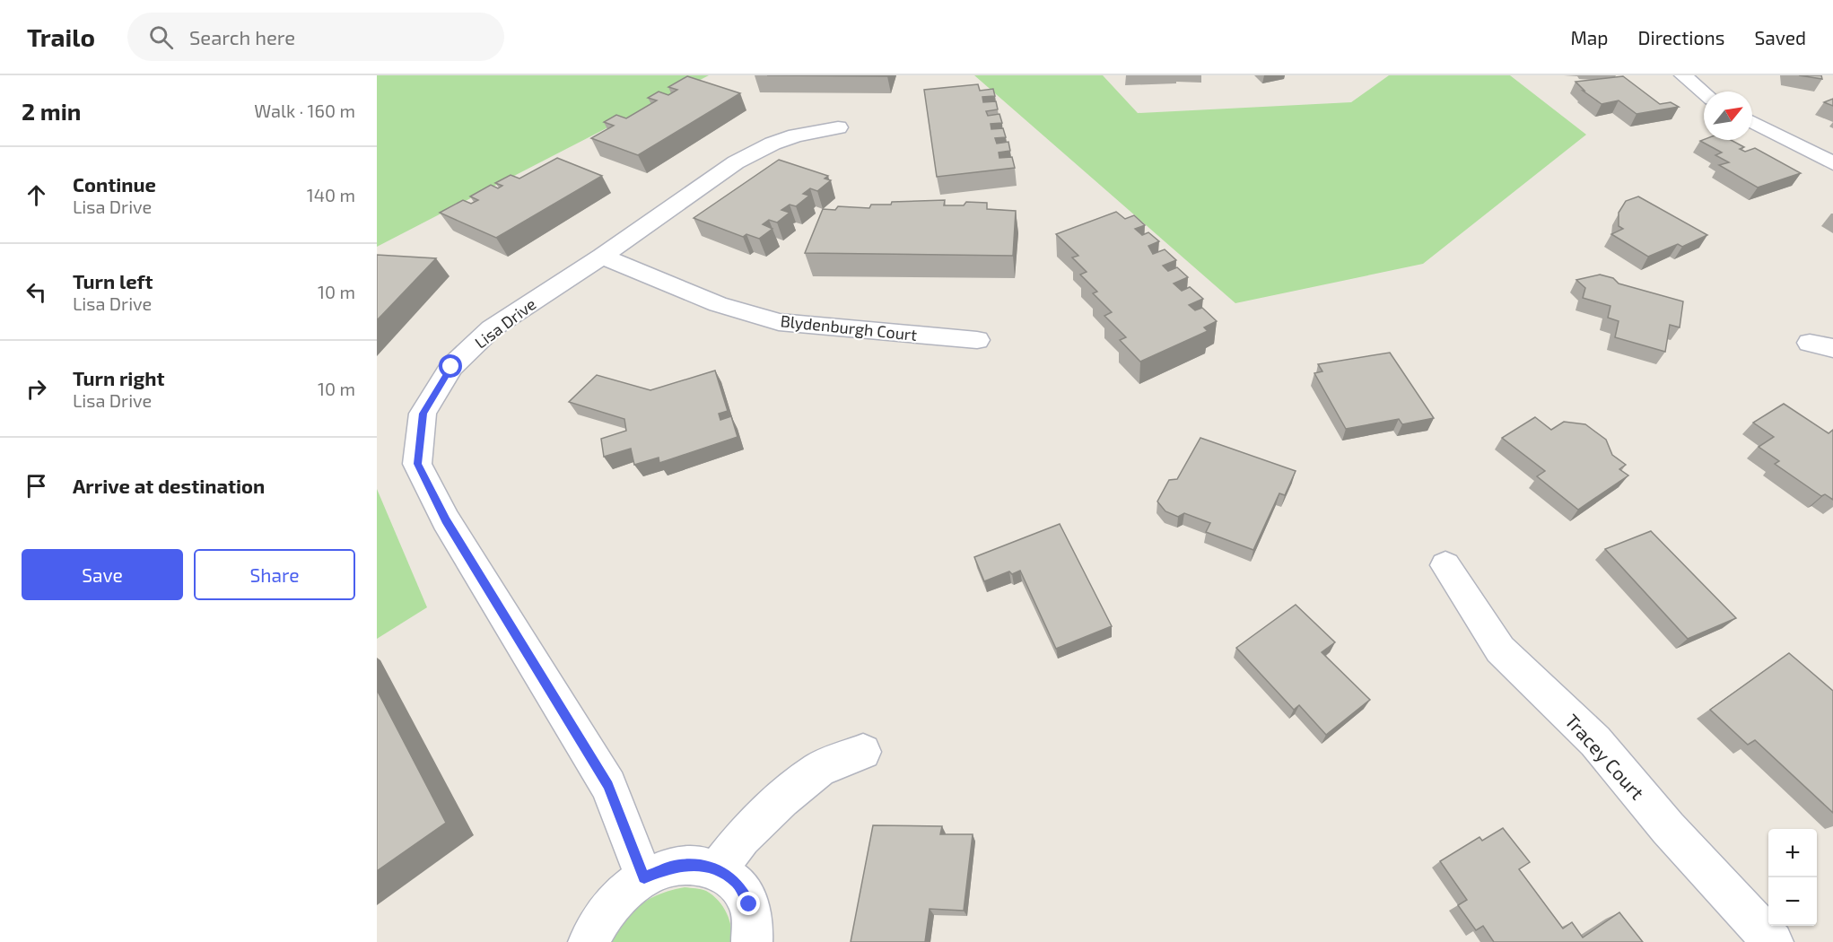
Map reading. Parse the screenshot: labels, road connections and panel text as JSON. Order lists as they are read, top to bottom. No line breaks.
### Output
{"streets":{"street":["Lisa Drive","Blydenburgh Court","Tracey Court"]},"crossings":[["Lisa Drive","Blydenburgh Court"]],"north":"top right","page":{"header":"Trailo","search":"Search here","nav":["Map","Directions","Saved"],"heading":["2 min","Walk · 160 m"],"list":[["Continue","Lisa Drive","140 m"],["Turn left","Lisa Drive","10 m"],["Turn right","Lisa Drive","10 m"],"Arrive at destination"],"buttons":["Save","Share"],"map_buttons":["+","−"]}}
